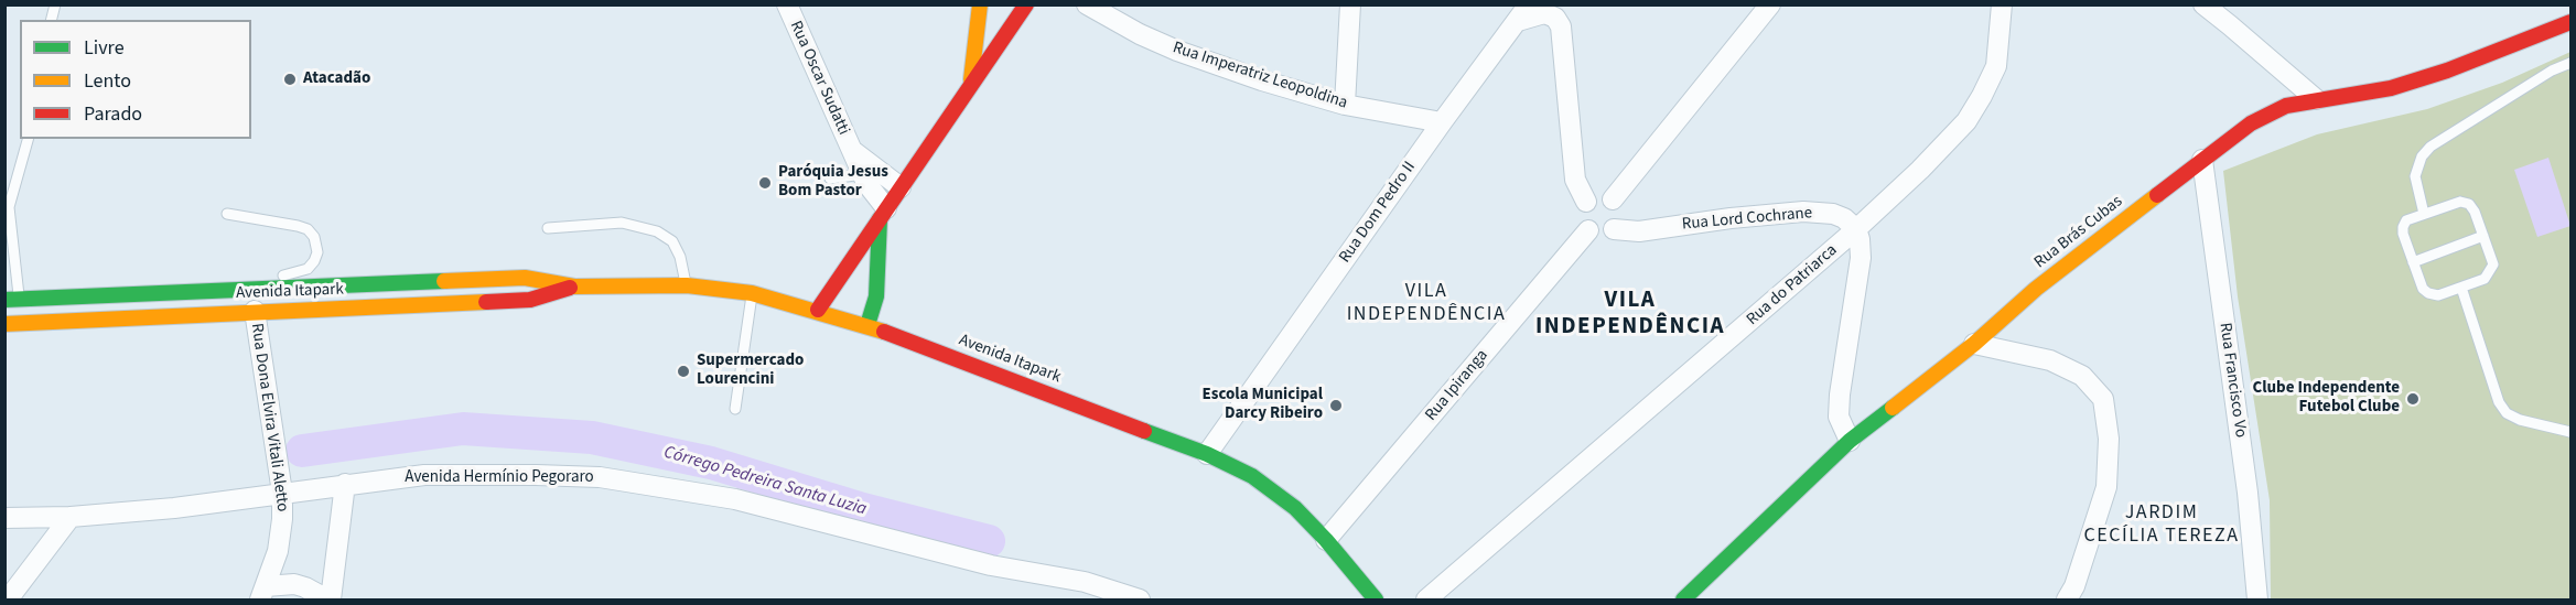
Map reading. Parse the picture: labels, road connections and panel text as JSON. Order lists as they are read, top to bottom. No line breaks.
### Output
{"streets":{"main road":["Rua Brás Cubas","Avenida Itapark"],"street":["Rua Imperatriz Leopoldina","Rua Oscar Sudatti","Rua Dom Pedro II","Rua Lord Cochrane","Rua do Patriarca","Rua Francisco Vo","Rua Ipiranga","Rua Dona Elvira Vitali Aletto","Avenida Hermínio Pegoraro"]},"crossings":[["Rua Imperatriz Leopoldina","Rua Dom Pedro II"],["Rua Dom Pedro II","Avenida Itapark"],["Rua Lord Cochrane","Rua do Patriarca"],["Rua Lord Cochrane","Rua Ipiranga"],["Rua Brás Cubas","Rua Francisco Vo"],["Avenida Itapark","Rua Ipiranga"],["Avenida Itapark","Rua Dona Elvira Vitali Aletto"],["Rua Dona Elvira Vitali Aletto","Avenida Hermínio Pegoraro"]],"districts":["VILA INDEPENDÊNCIA","VILA INDEPENDÊNCIA","JARDIM CECÍLIA TEREZA"],"water":["Córrego Pedreira Santa Luzia"],"places":["Atacadão","Paróquia Jesus Bom Pastor","Supermercado Lourencini","Clube Independente Futebol Clube","Escola Municipal Darcy Ribeiro"],"legend":["Livre","Lento","Parado"]}
